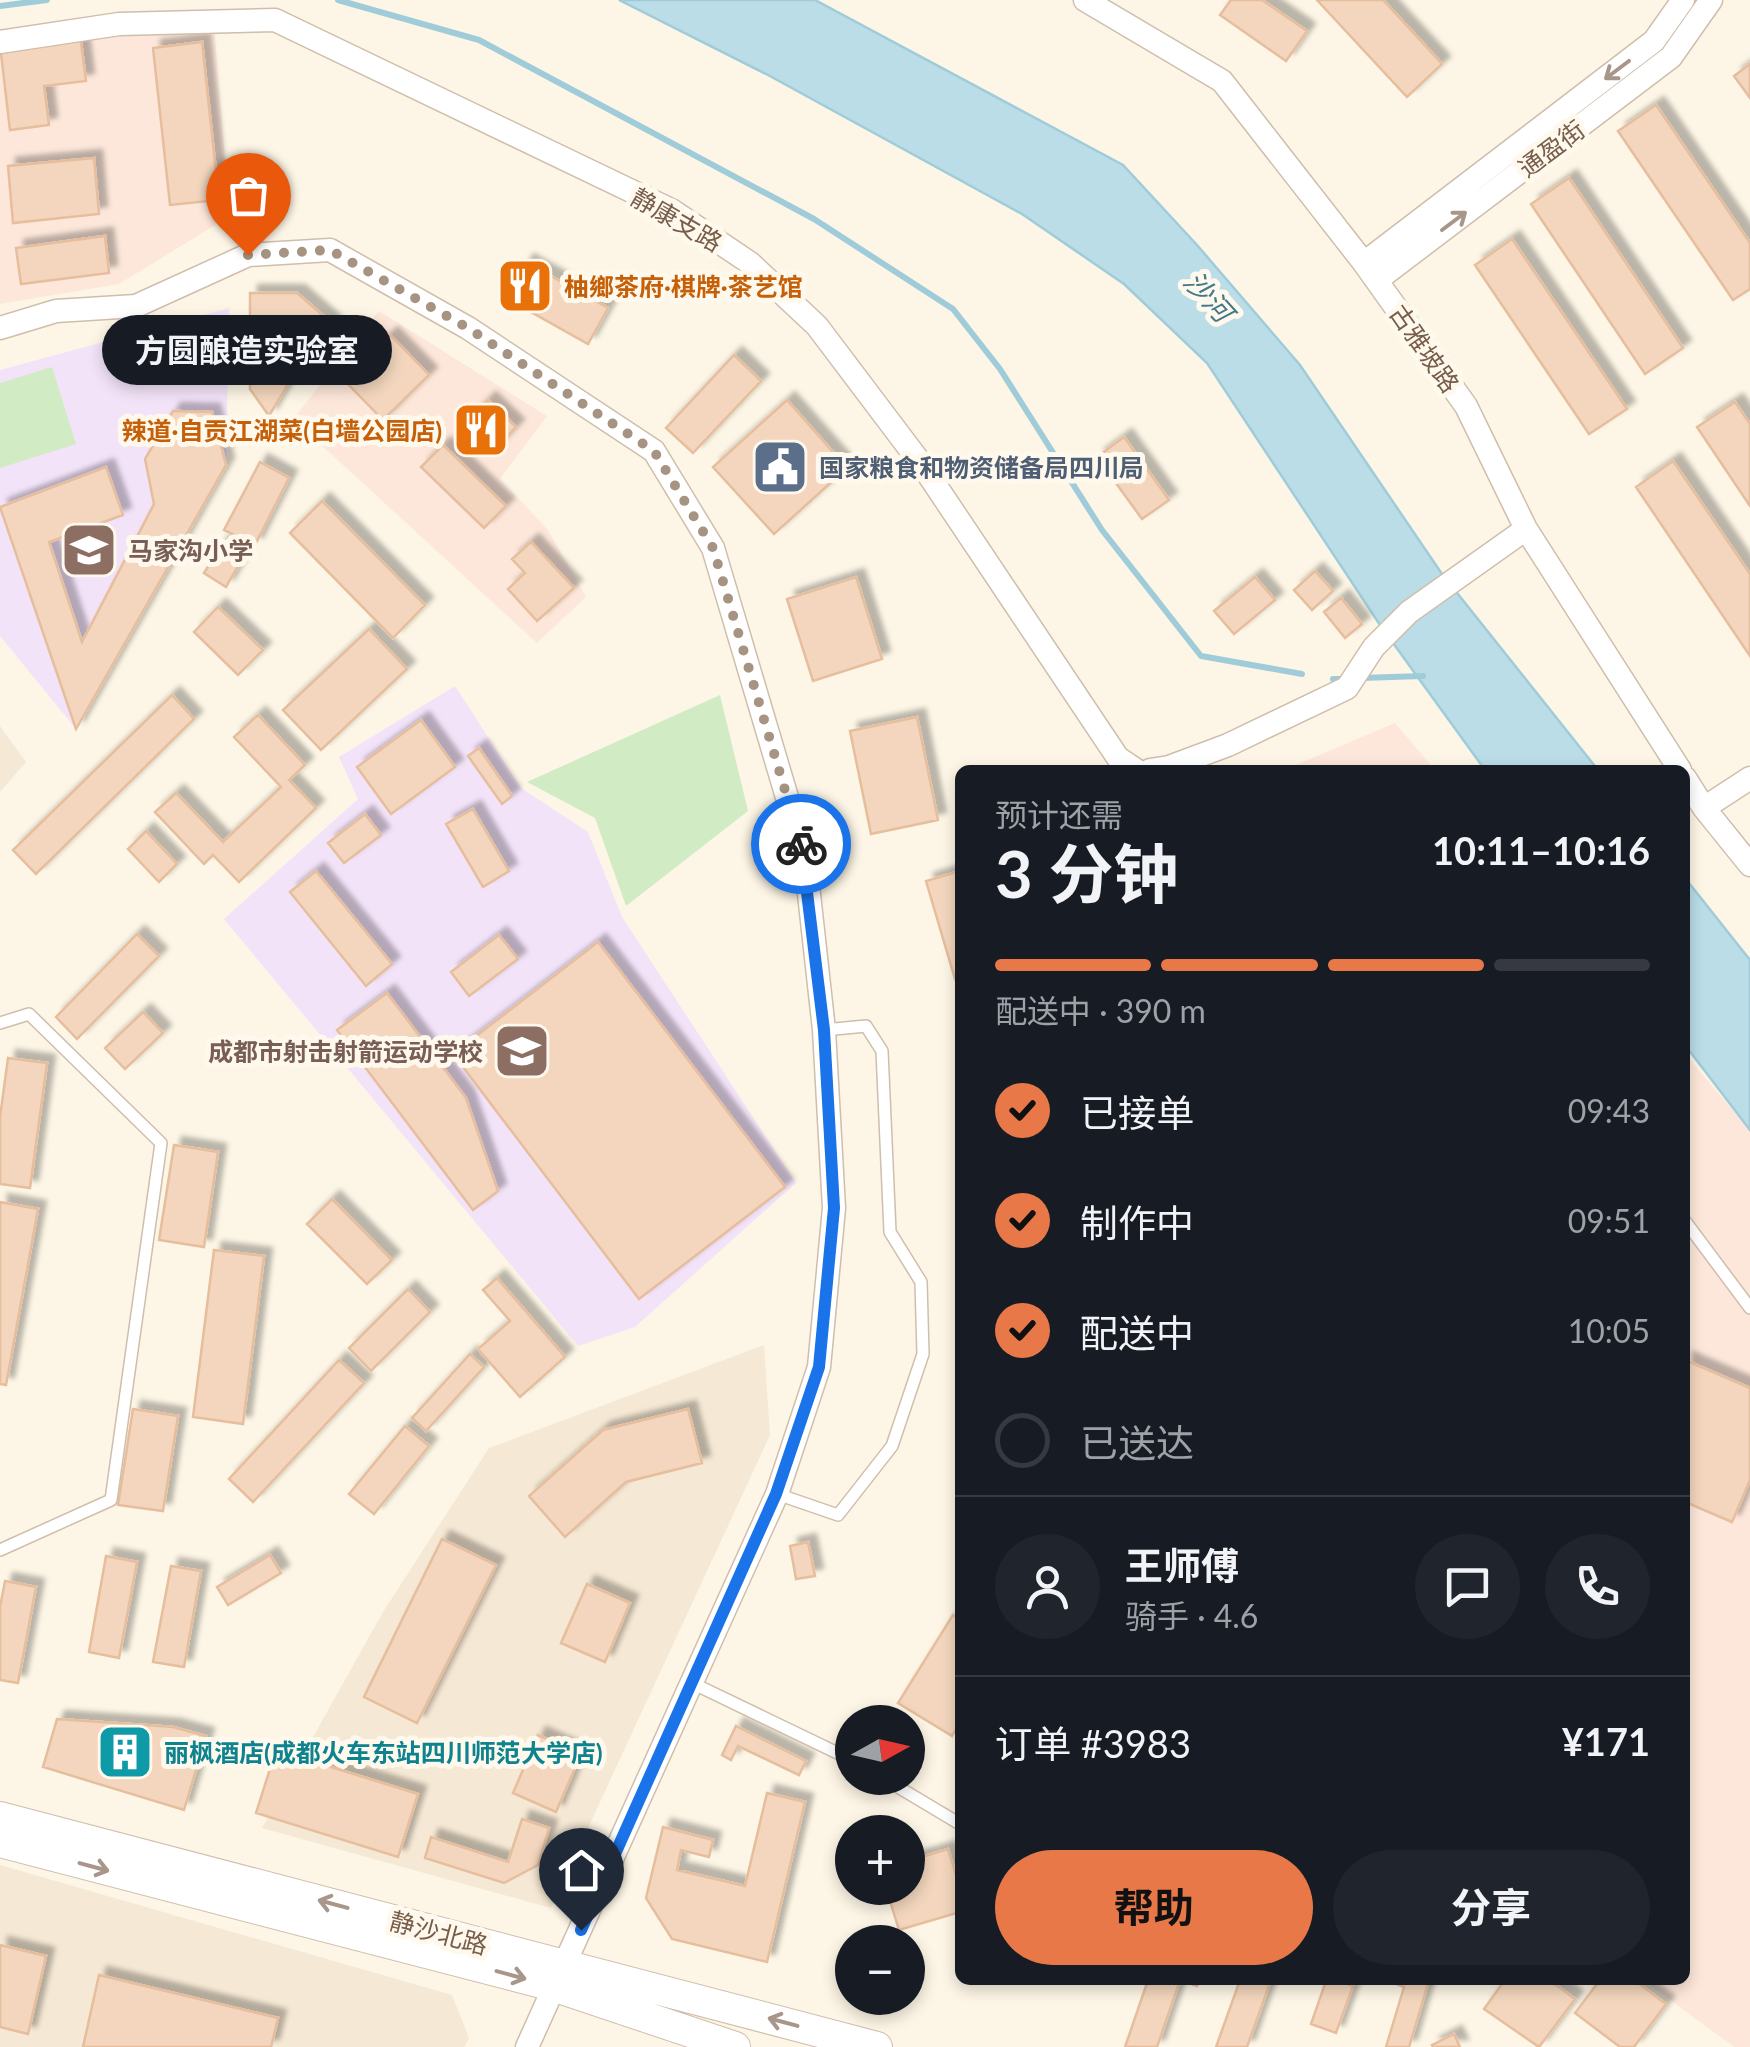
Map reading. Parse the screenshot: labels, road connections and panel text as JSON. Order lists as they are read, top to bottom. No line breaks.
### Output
{"streets":{"street":["通盈街","静康支路","古雅坡路","静沙北路"]},"crossings":[["通盈街","古雅坡路"]],"water":["沙河"],"places":{"other":["方圆酿造实验室"],"restaurant":["柚鄉茶府·棋牌·茶艺馆","辣道·自贡江湖菜(白墙公园店)"],"public building":["国家粮食和物资储备局四川局"],"school or university":["马家沟小学","成都市射击射箭运动学校"],"building":["丽枫酒店(成都火车东站四川师范大学店)"]},"north":"right","page":{"bubble":"方圆酿造实验室","heading":["3 分钟","预计还需","10:11–10:16"],"panel":["王师傅","骑手 · 4.6","订单 #3983","¥171"],"bar":"配送中 · 390 m","list":[["已接单","09:43"],["制作中","09:51"],["配送中","10:05"],"已送达"],"map_buttons":["+","−"],"buttons":["帮助","分享"]}}
